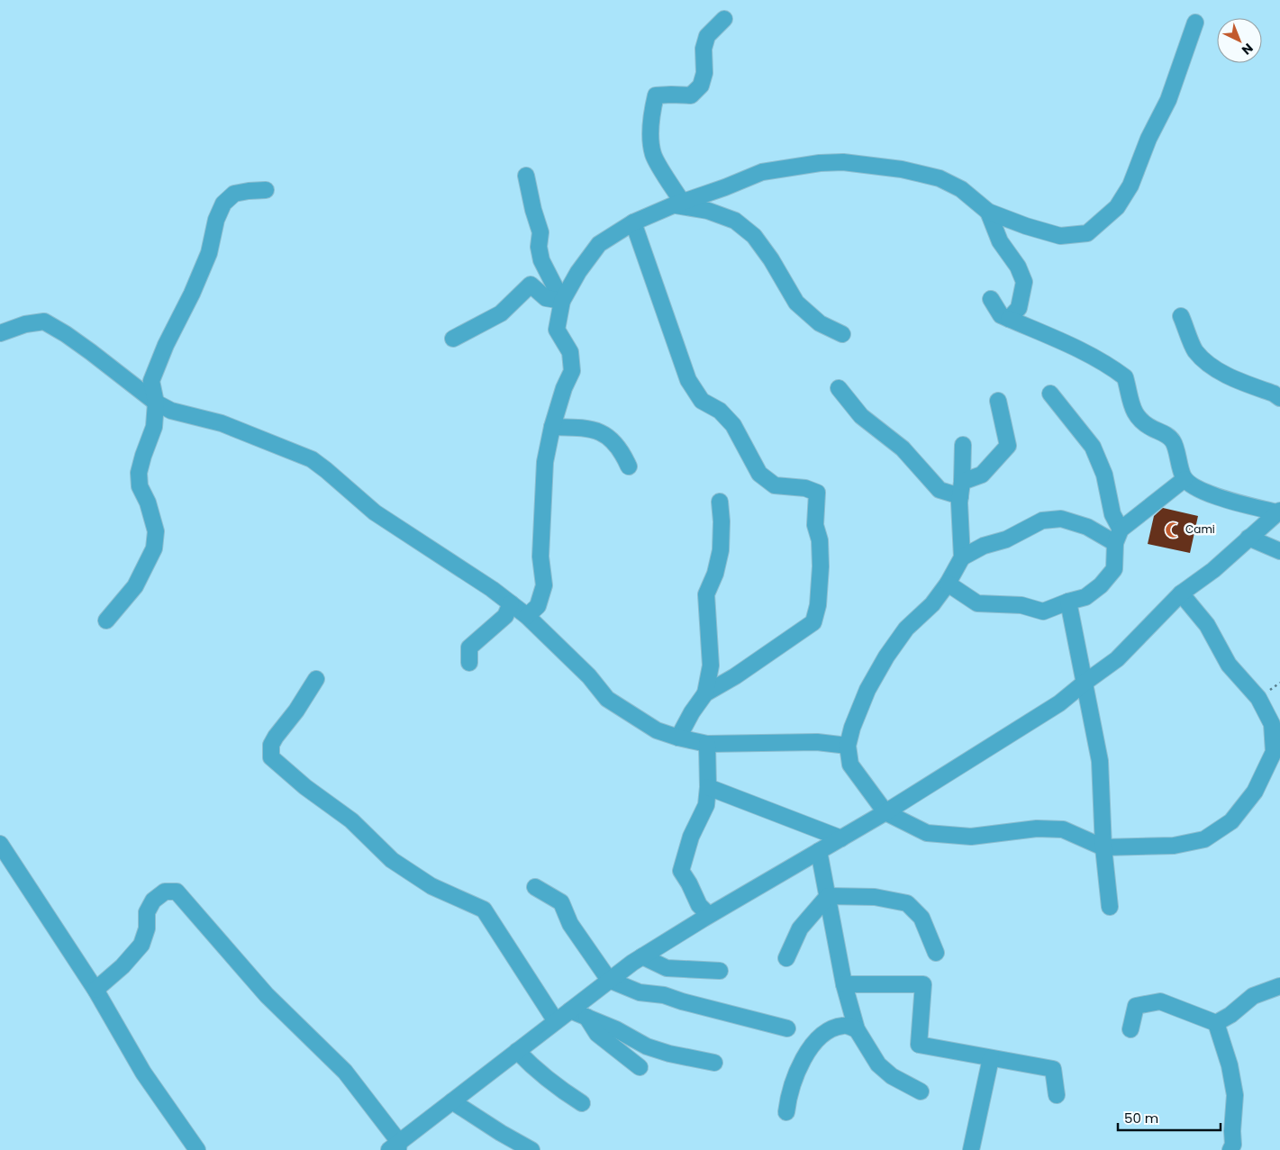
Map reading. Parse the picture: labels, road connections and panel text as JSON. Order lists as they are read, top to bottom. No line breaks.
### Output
{"places":{"mosque":["Cami"]},"scale_bar":"50 m","north":"bottom right"}
